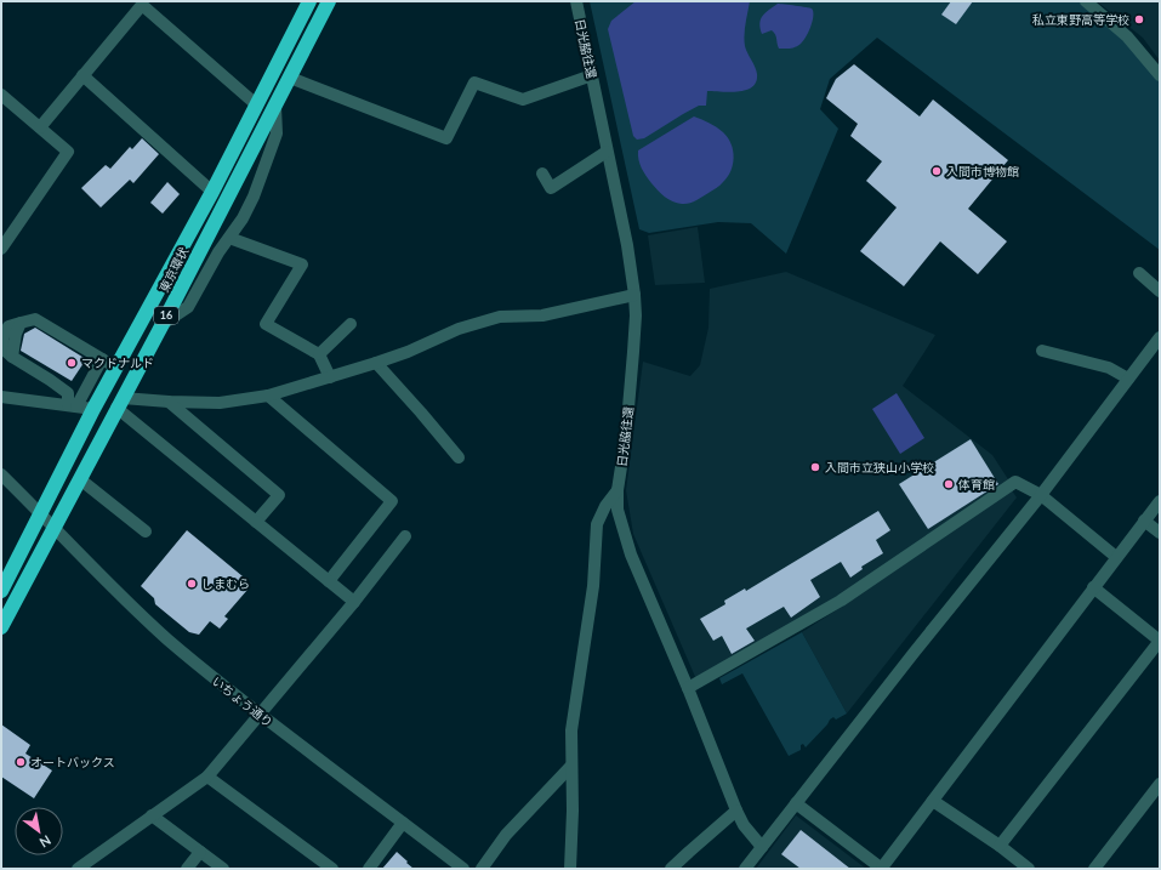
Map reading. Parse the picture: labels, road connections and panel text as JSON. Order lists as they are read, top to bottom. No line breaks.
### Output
{"streets":{"highway":["東京環状","16"],"street":["日光脇往還","いちょう通り"]},"crossings":[["東京環状","いちょう通り"]],"places":["私立東野高等学校","入間市博物館","マクドナルド","入間市立狭山小学校","体育館","しまむら","オートバックス"],"north":"bottom right"}
